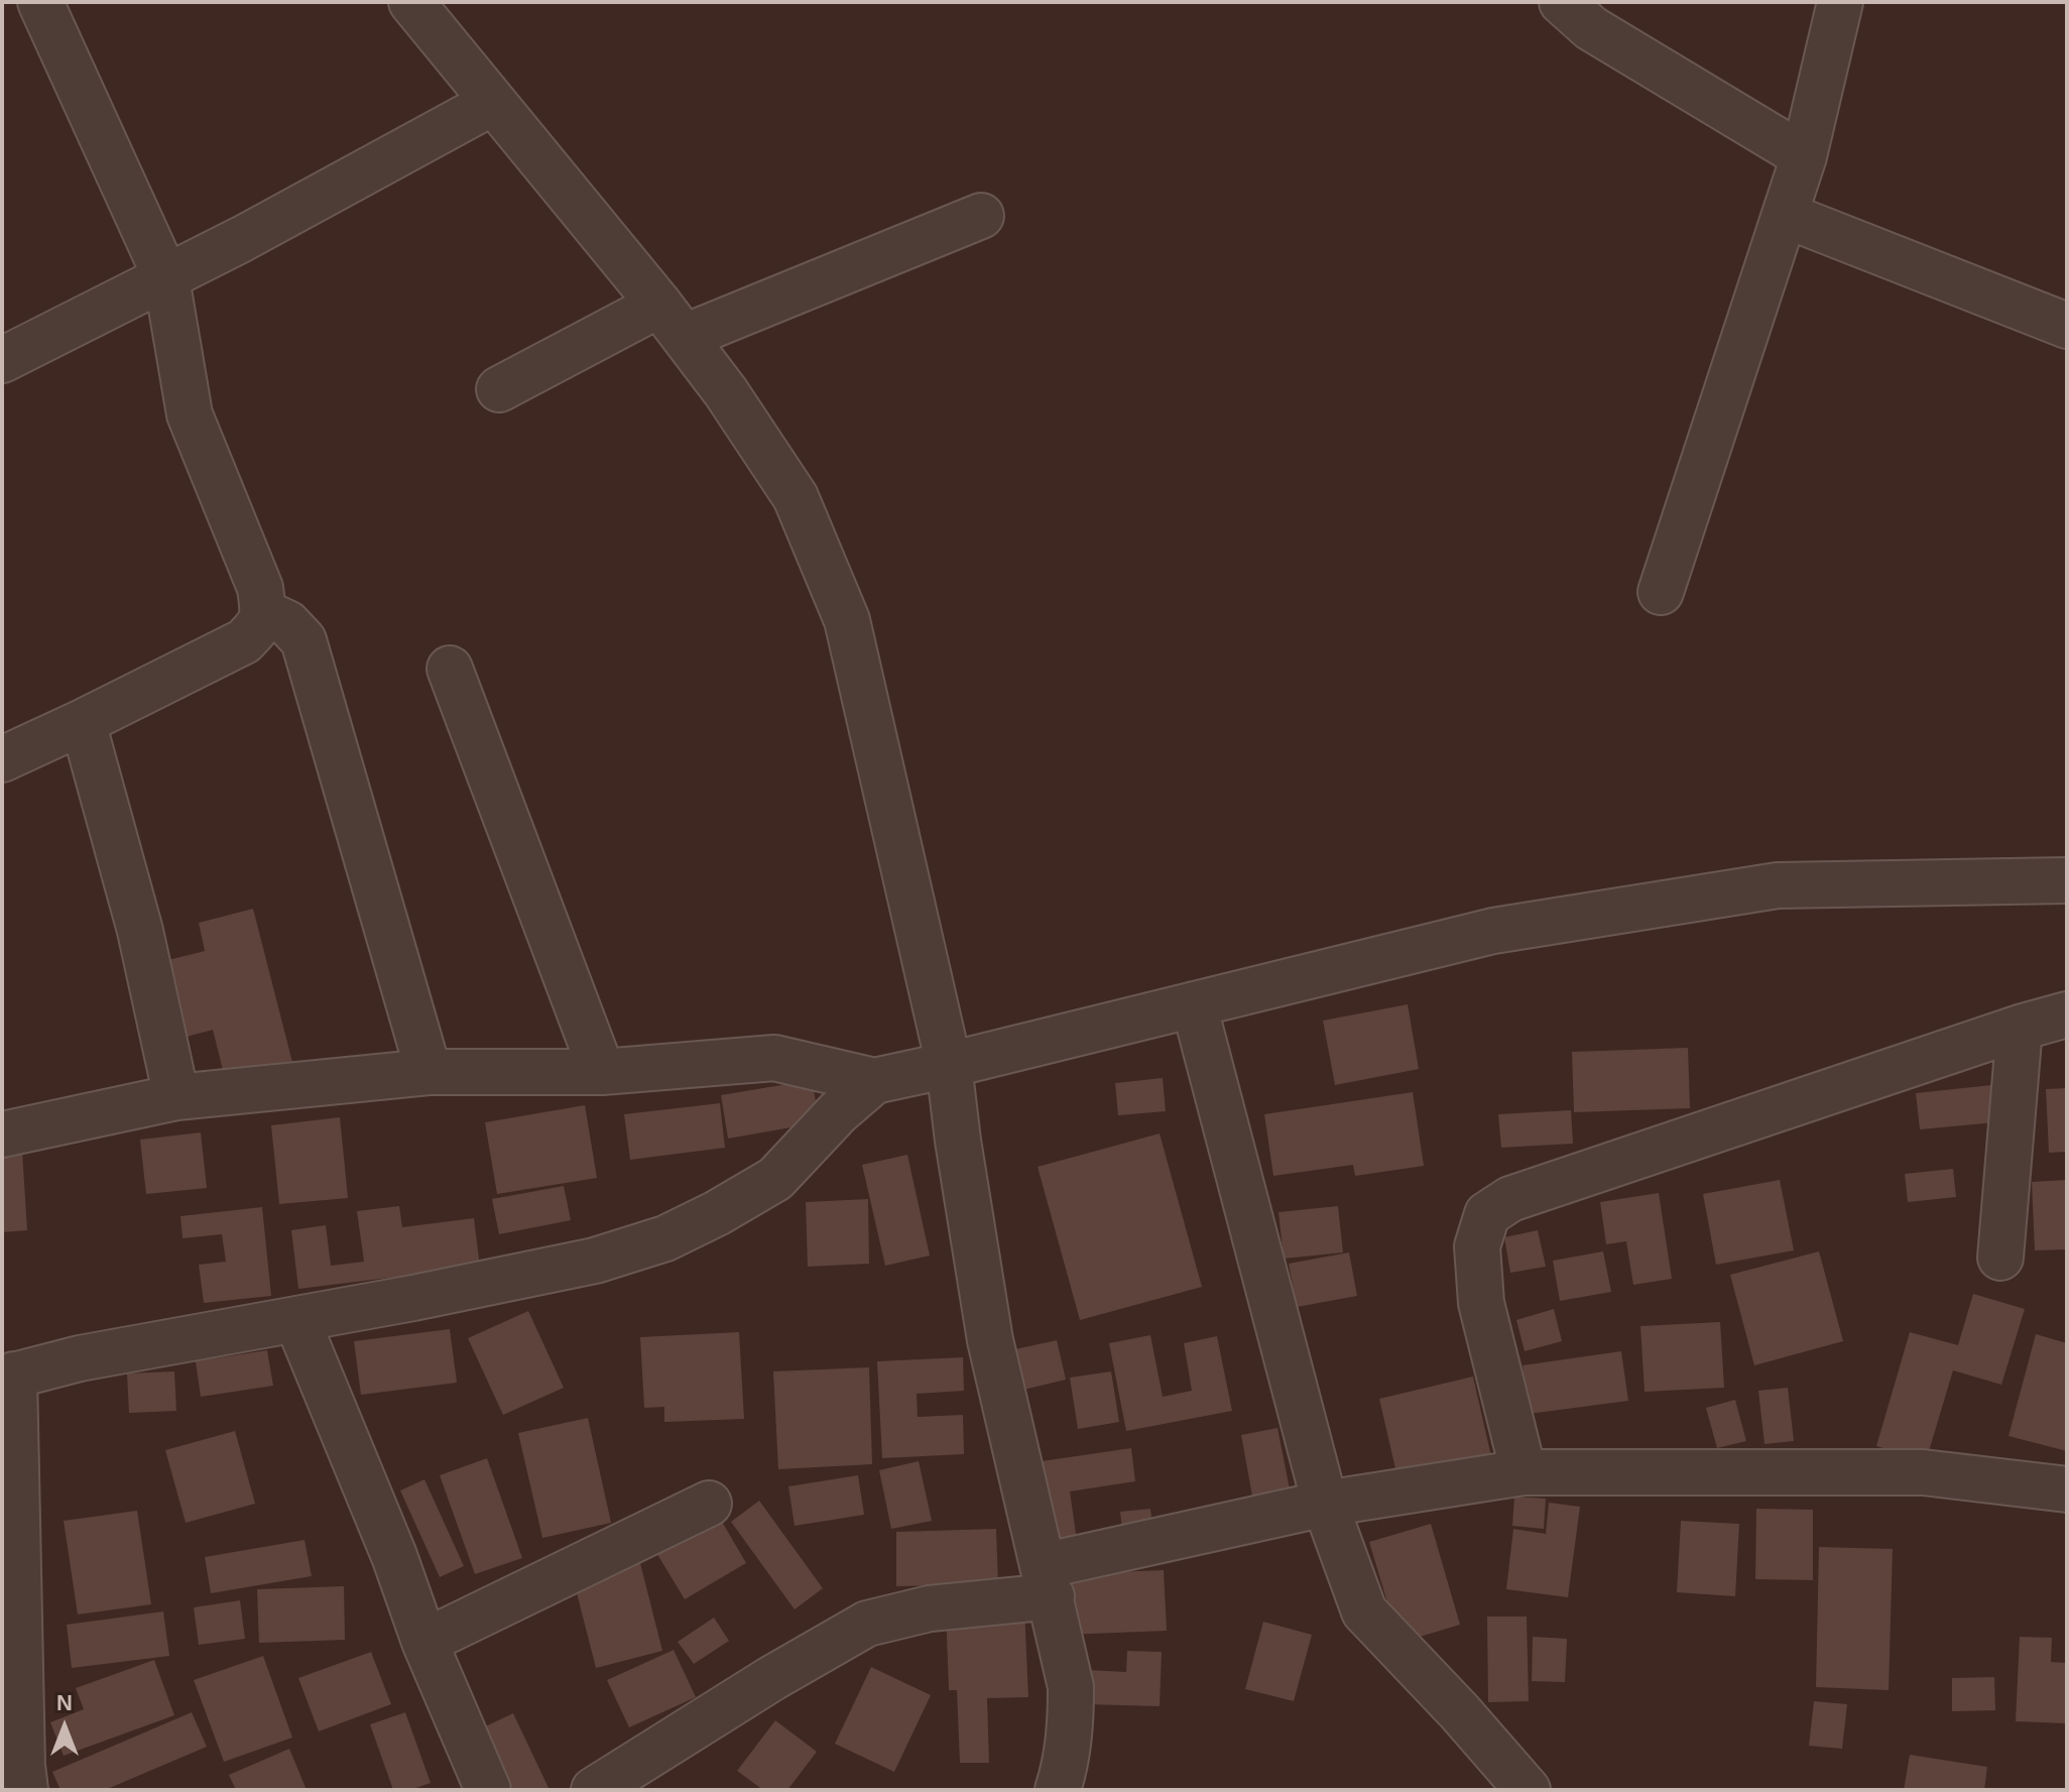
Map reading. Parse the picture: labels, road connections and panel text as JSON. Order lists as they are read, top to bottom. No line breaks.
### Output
{"north":"top"}
